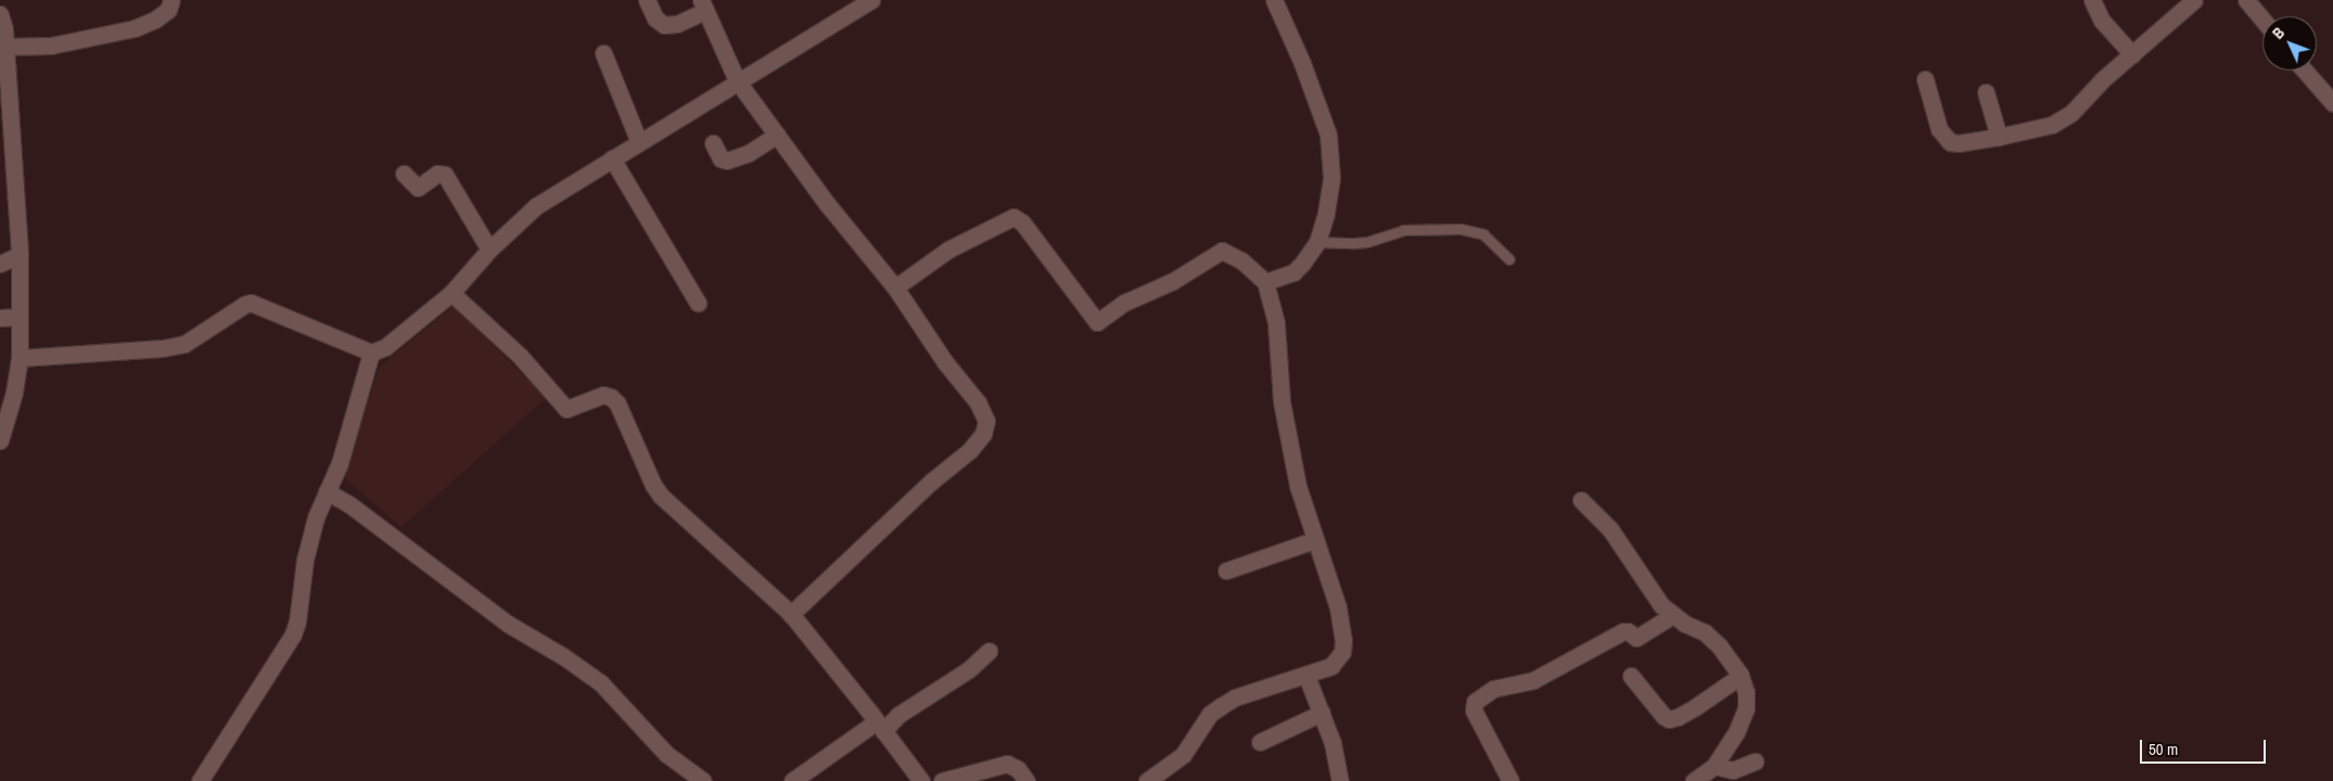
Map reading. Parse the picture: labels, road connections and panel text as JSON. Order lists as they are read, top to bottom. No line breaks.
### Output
{"scale_bar":"50 m","north":"top left"}
